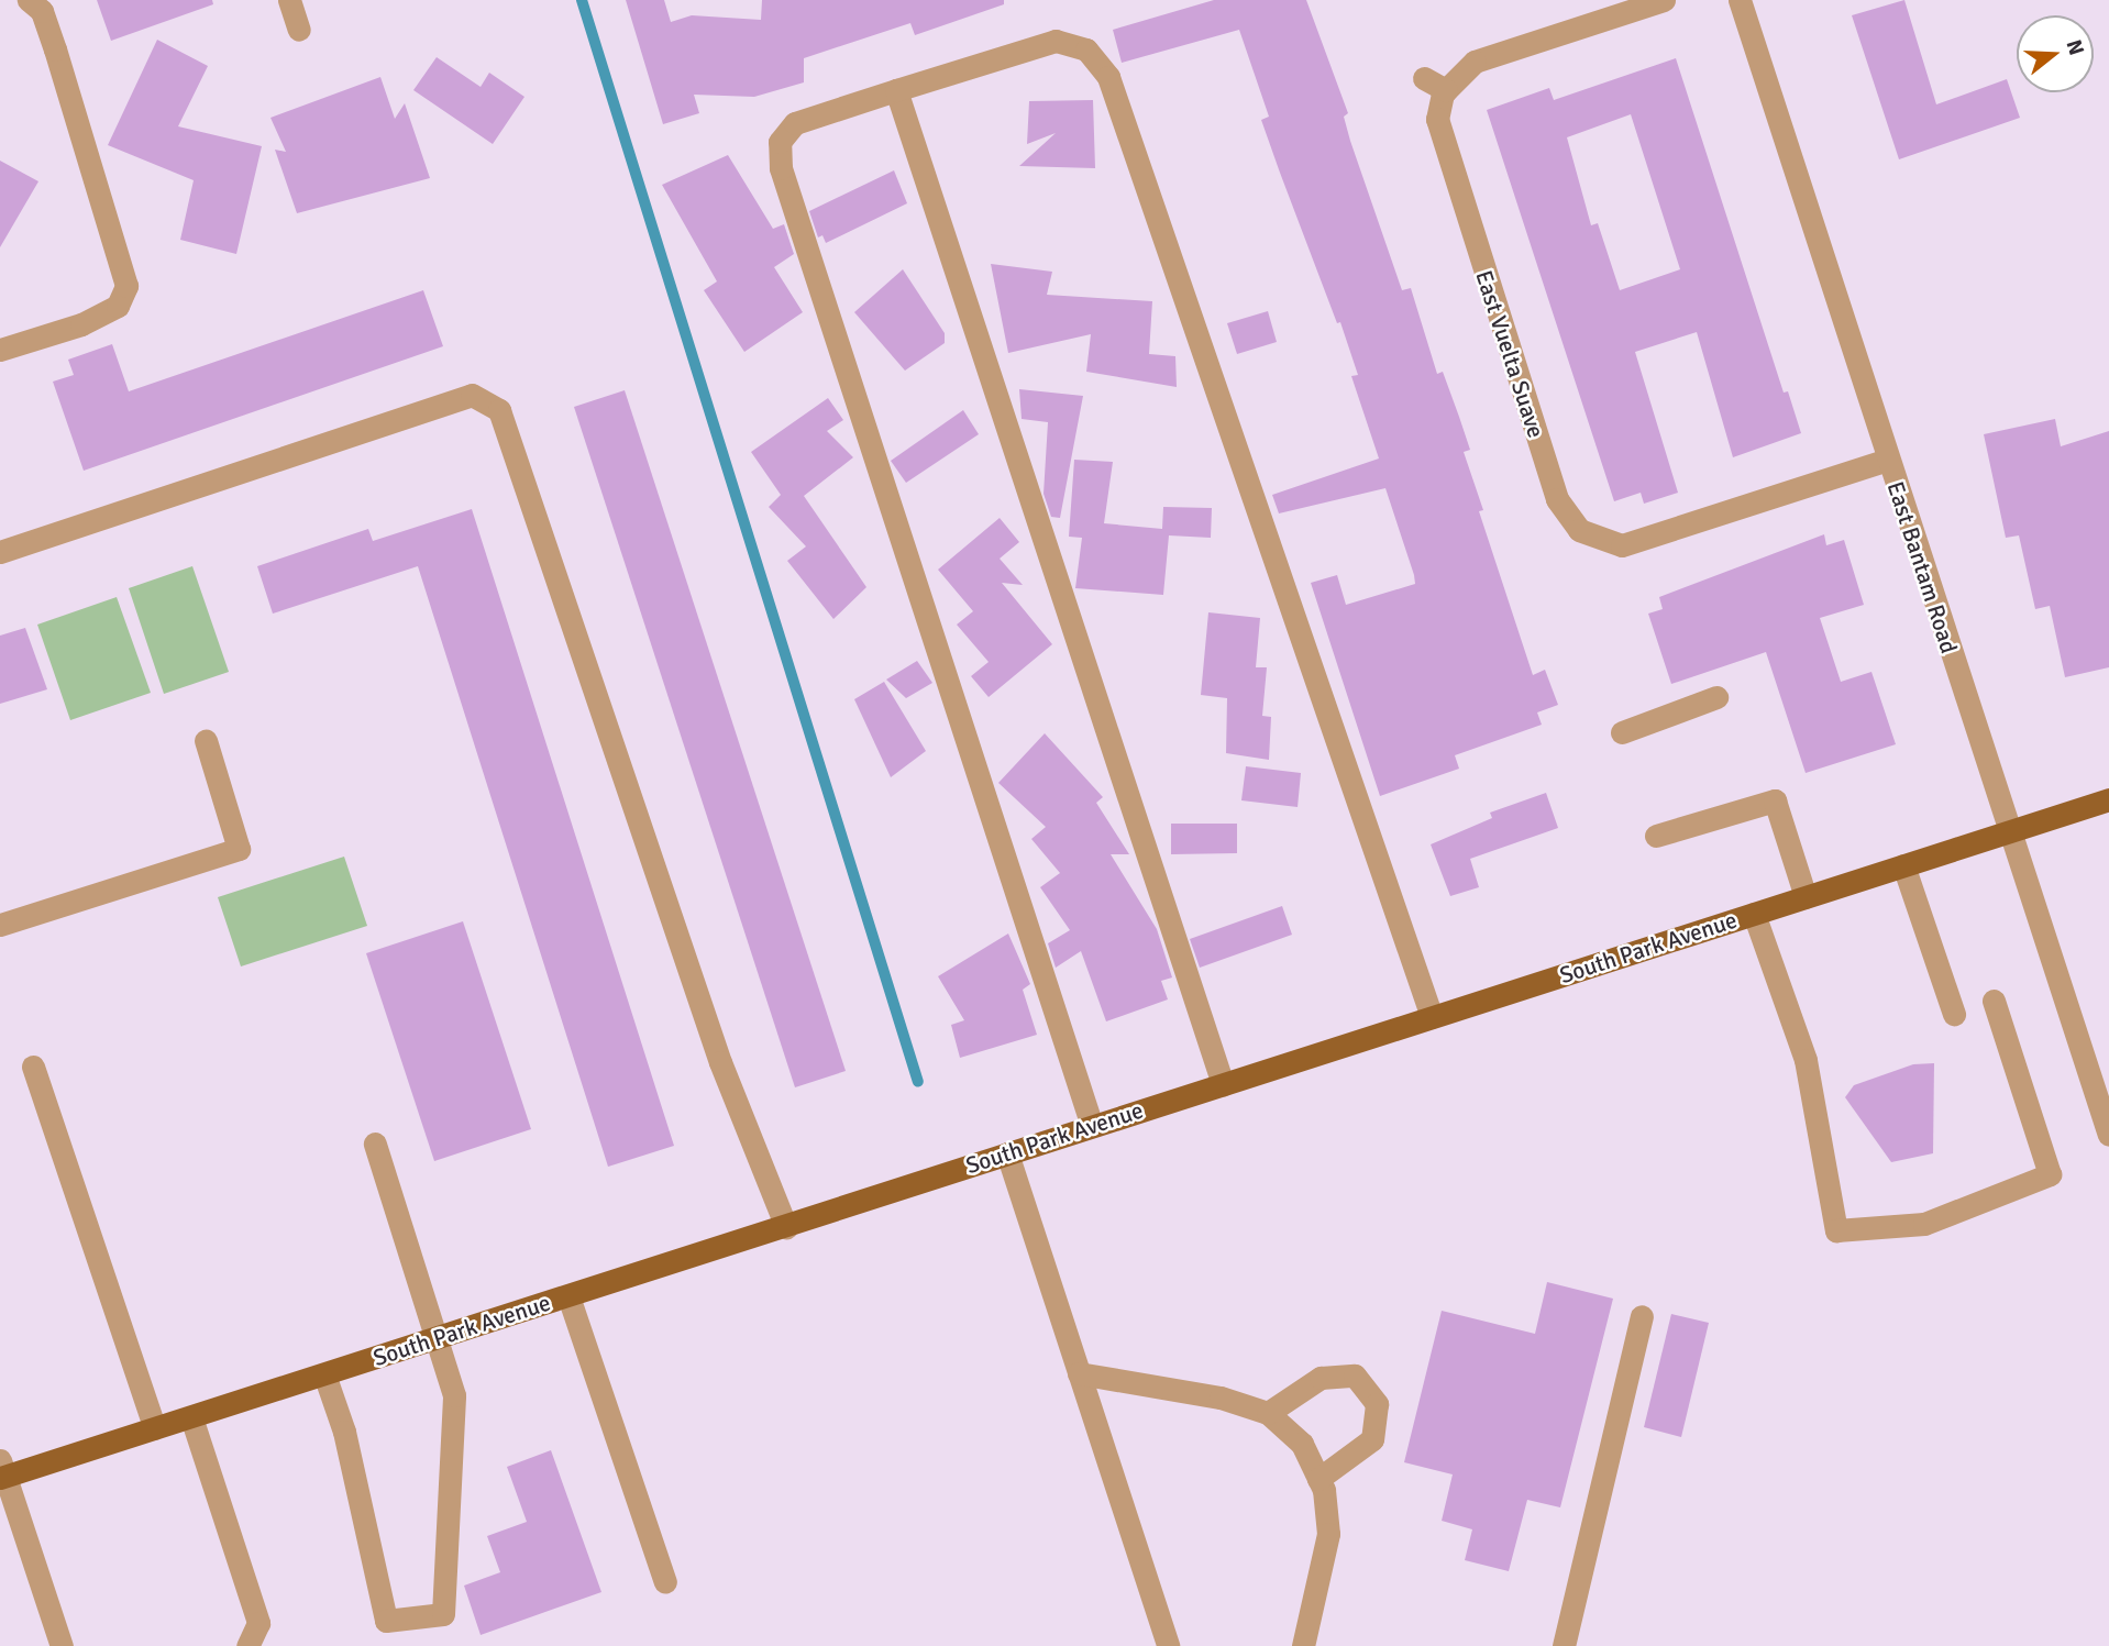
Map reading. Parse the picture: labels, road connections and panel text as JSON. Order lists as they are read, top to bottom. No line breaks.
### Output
{"streets":{"main road":["South Park Avenue"],"street":["East Vuelta Suave","East Bantam Road"]},"crossings":[["East Vuelta Suave","East Bantam Road"],["East Bantam Road","South Park Avenue"]],"north":"right"}
